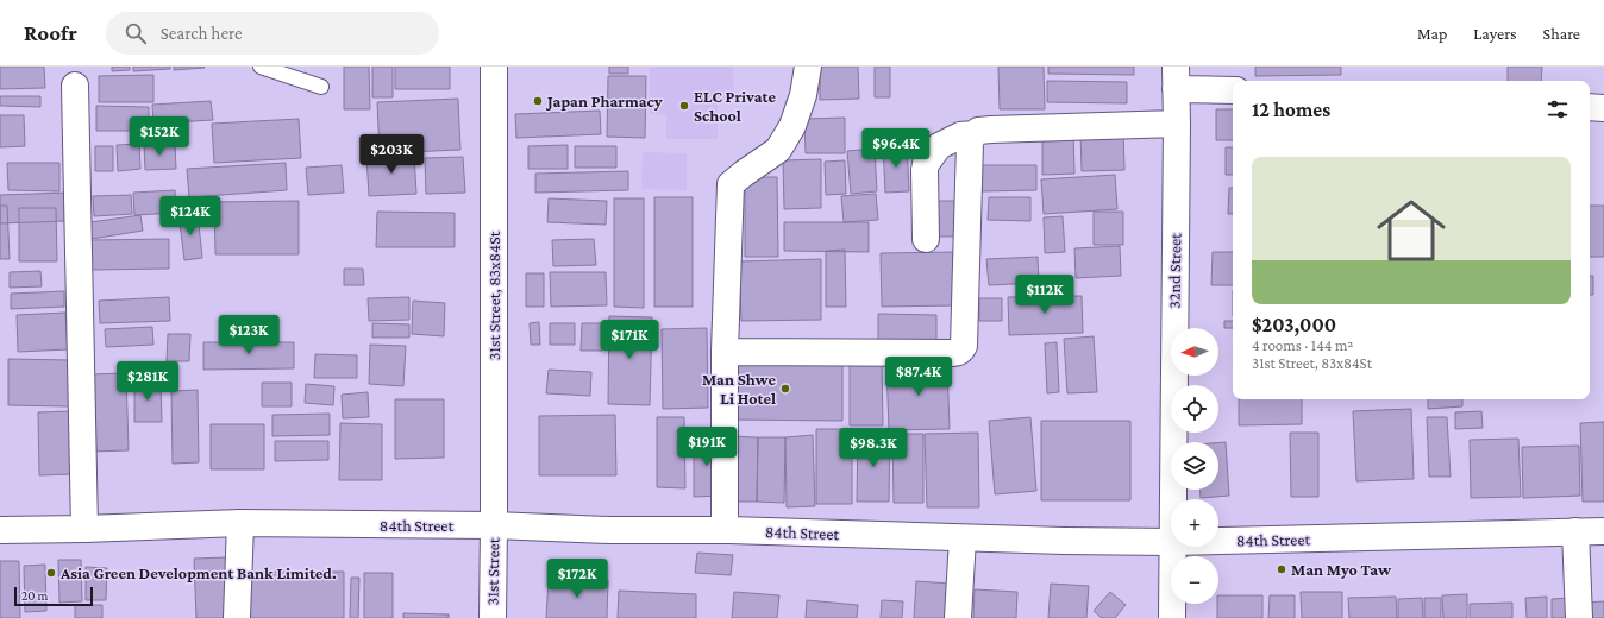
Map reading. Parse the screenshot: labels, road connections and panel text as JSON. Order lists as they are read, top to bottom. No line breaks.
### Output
{"streets":{"street":["32nd Street","31st Street, 83x84St","84th Street","31st Street"]},"crossings":[["31st Street, 83x84St","84th Street"],["31st Street, 83x84St","31st Street"],["84th Street","31st Street"]],"places":["Japan Pharmacy","ELC Private School","Man Shwe Li Hotel","Man Myo Taw","Asia Green Development Bank Limited."],"scale_bar":"20 m","north":"left","page":{"header":"Roofr","search":"Search here","nav":["Map","Layers","Share"],"heading":"12 homes","price":["$152K","$96.4K","$203K","$124K","$112K","$123K","$171K","$87.4K","$281K","$191K","$98.3K","$172K"],"list":[{"name":"$203,000","note":"4 rooms · 144 m² · 31st Street, 83x84St"}],"map_buttons":["+","−"],"scale":"20 m"}}
